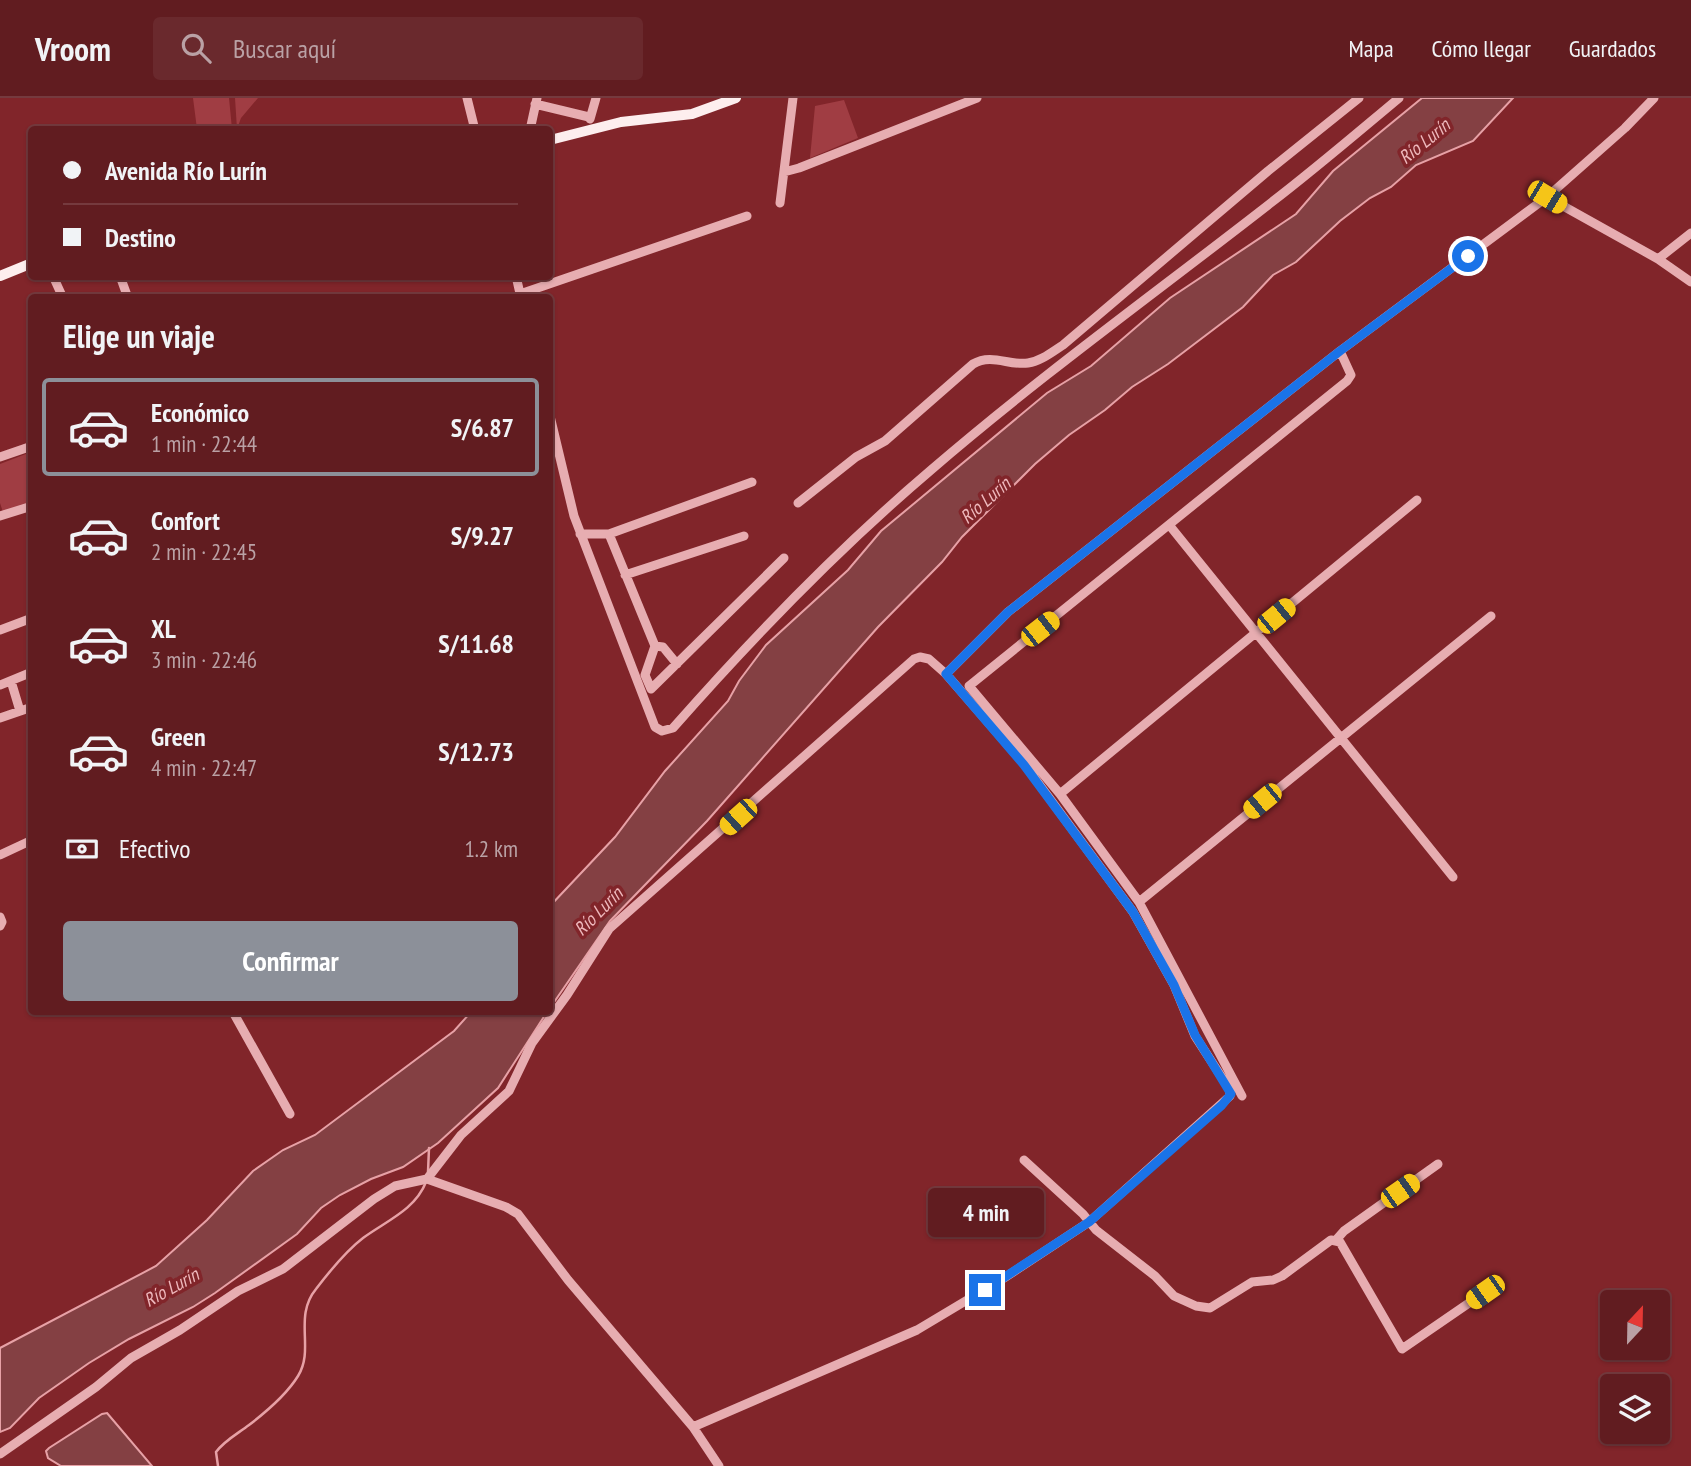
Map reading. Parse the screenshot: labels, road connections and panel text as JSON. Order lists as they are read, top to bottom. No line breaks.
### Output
{"water":["Río Lurín"],"north":"top","page":{"header":"Vroom","search":"Buscar aquí","nav":["Mapa","Cómo llegar","Guardados"],"banner":["Avenida Río Lurín","Destino"],"heading":"Elige un viaje","list":[{"name":"Económico","note":"1 min · 22:44","value":"S/6.87"},{"name":"Confort","note":"2 min · 22:45","value":"S/9.27"},{"name":"XL","note":"3 min · 22:46","value":"S/11.68"},{"name":"Green","note":"4 min · 22:47","value":"S/12.73"}],"pay":["Efectivo","1.2 km"],"buttons":"Confirmar","bubble":"4 min"}}
